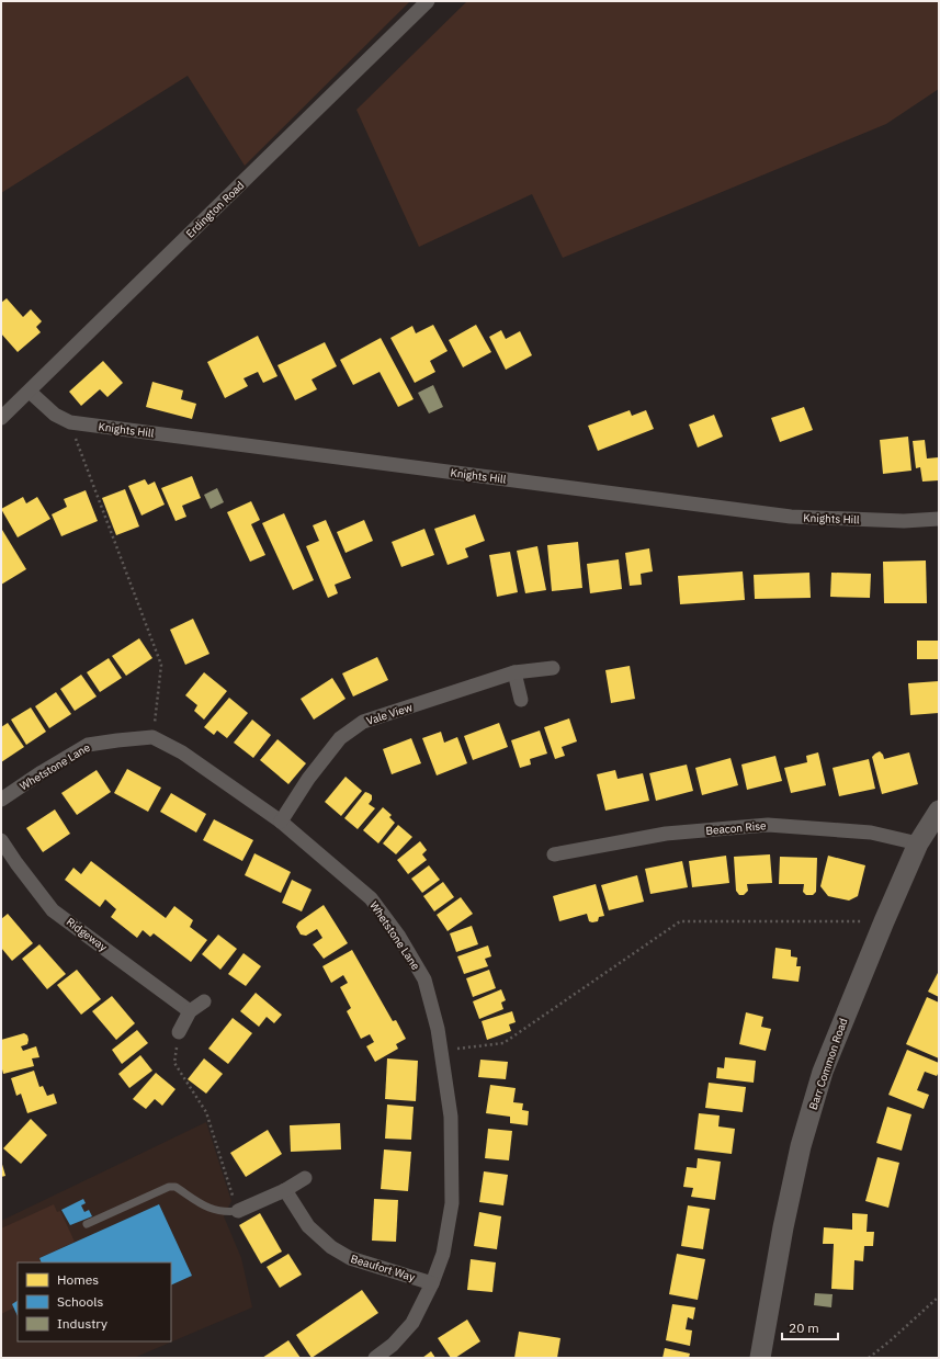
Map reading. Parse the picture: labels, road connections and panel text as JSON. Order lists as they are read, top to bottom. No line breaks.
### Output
{"streets":{"main road":["Barr Common Road"],"street":["Erdington Road","Knights Hill","Vale View","Whetstone Lane","Beacon Rise","Ridgeway","Beaufort Way"]},"crossings":[["Erdington Road","Knights Hill"],["Vale View","Whetstone Lane"],["Whetstone Lane","Beaufort Way"],["Beacon Rise","Barr Common Road"]],"legend":["Homes","Schools","Industry"],"scale_bar":"20 m"}
